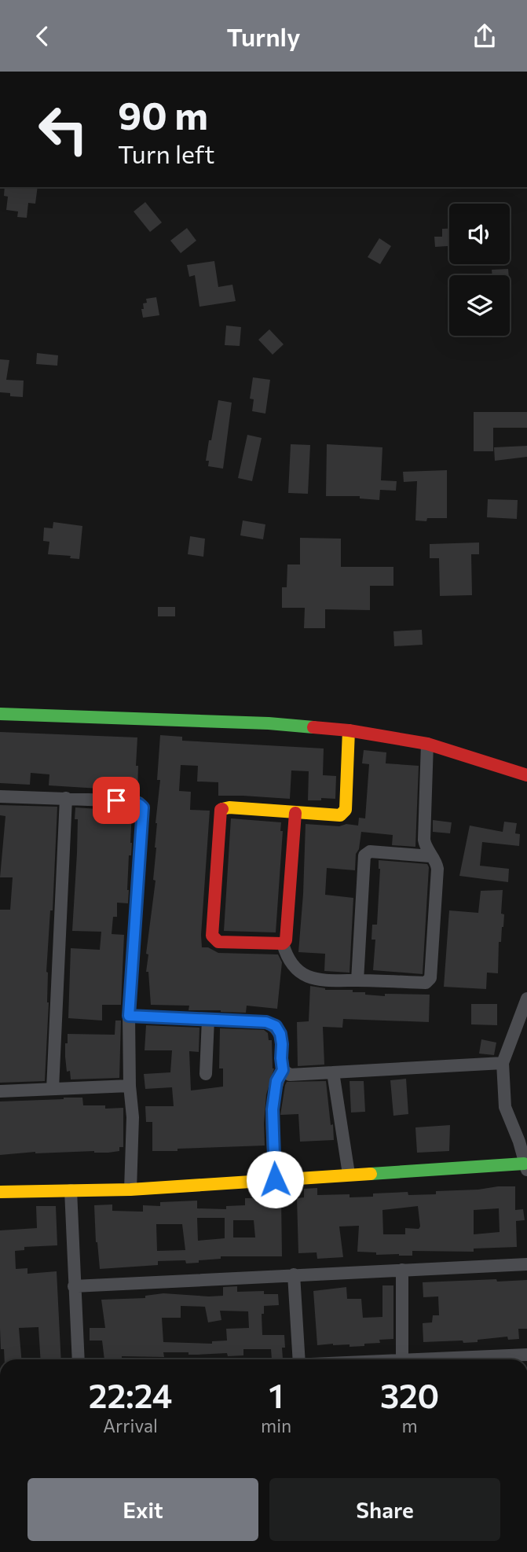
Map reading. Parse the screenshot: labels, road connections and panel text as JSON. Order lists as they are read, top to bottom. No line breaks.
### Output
{"page":{"header":"Turnly","turn":["90 m","Turn left"],"eta":["22:24","Arrival","1","min","320","m"],"buttons":["Exit","Share"]}}
